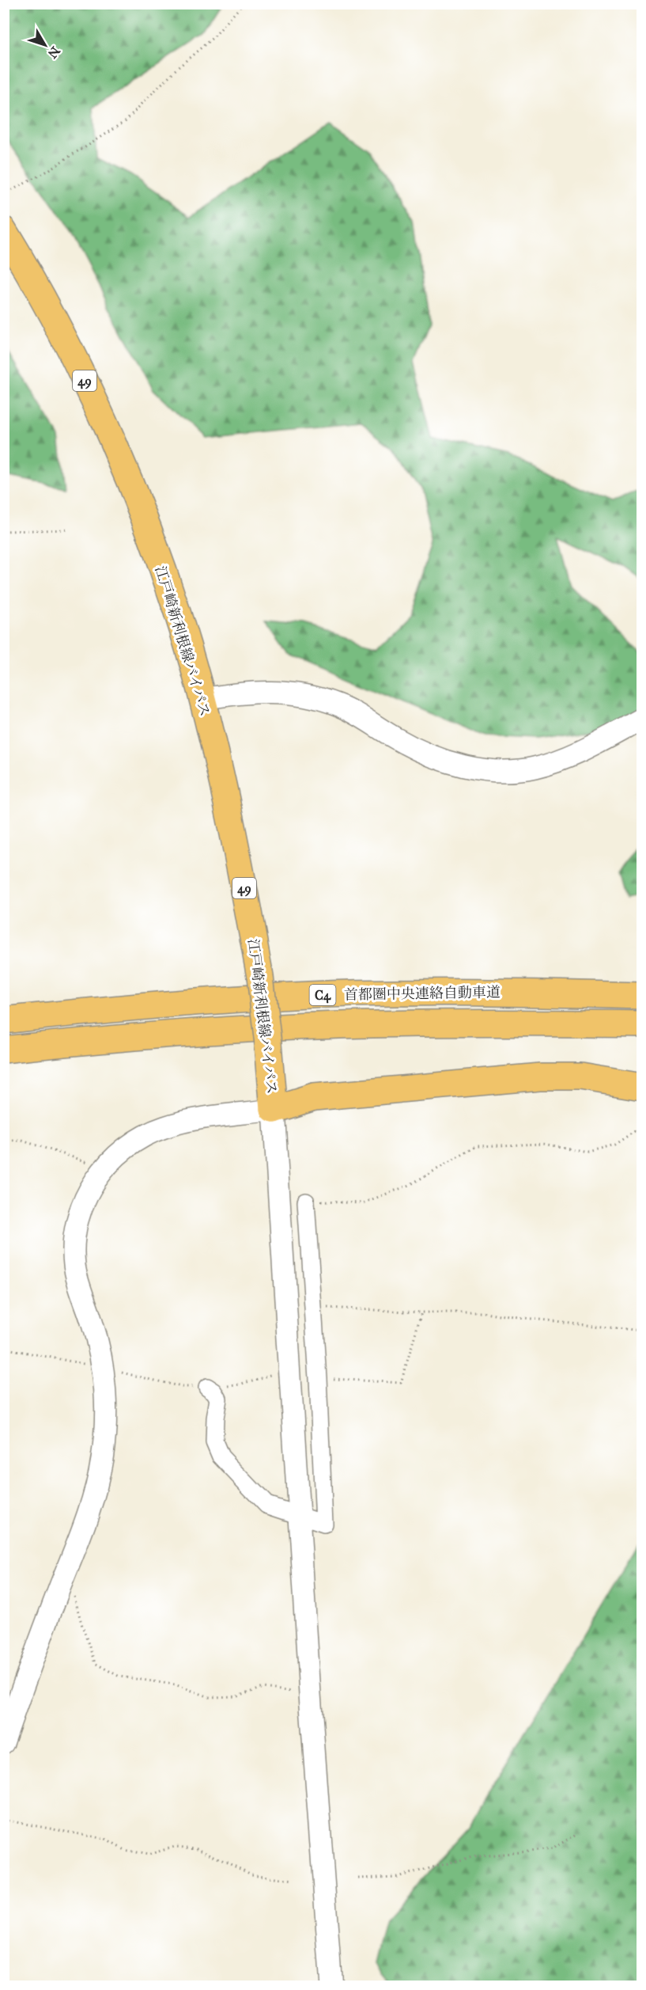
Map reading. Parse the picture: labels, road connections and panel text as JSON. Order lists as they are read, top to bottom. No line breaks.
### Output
{"streets":{"main road":["49","江戸崎新利根線バイパス","首都圏中央連絡自動車道","C4"]},"north":"bottom right"}
